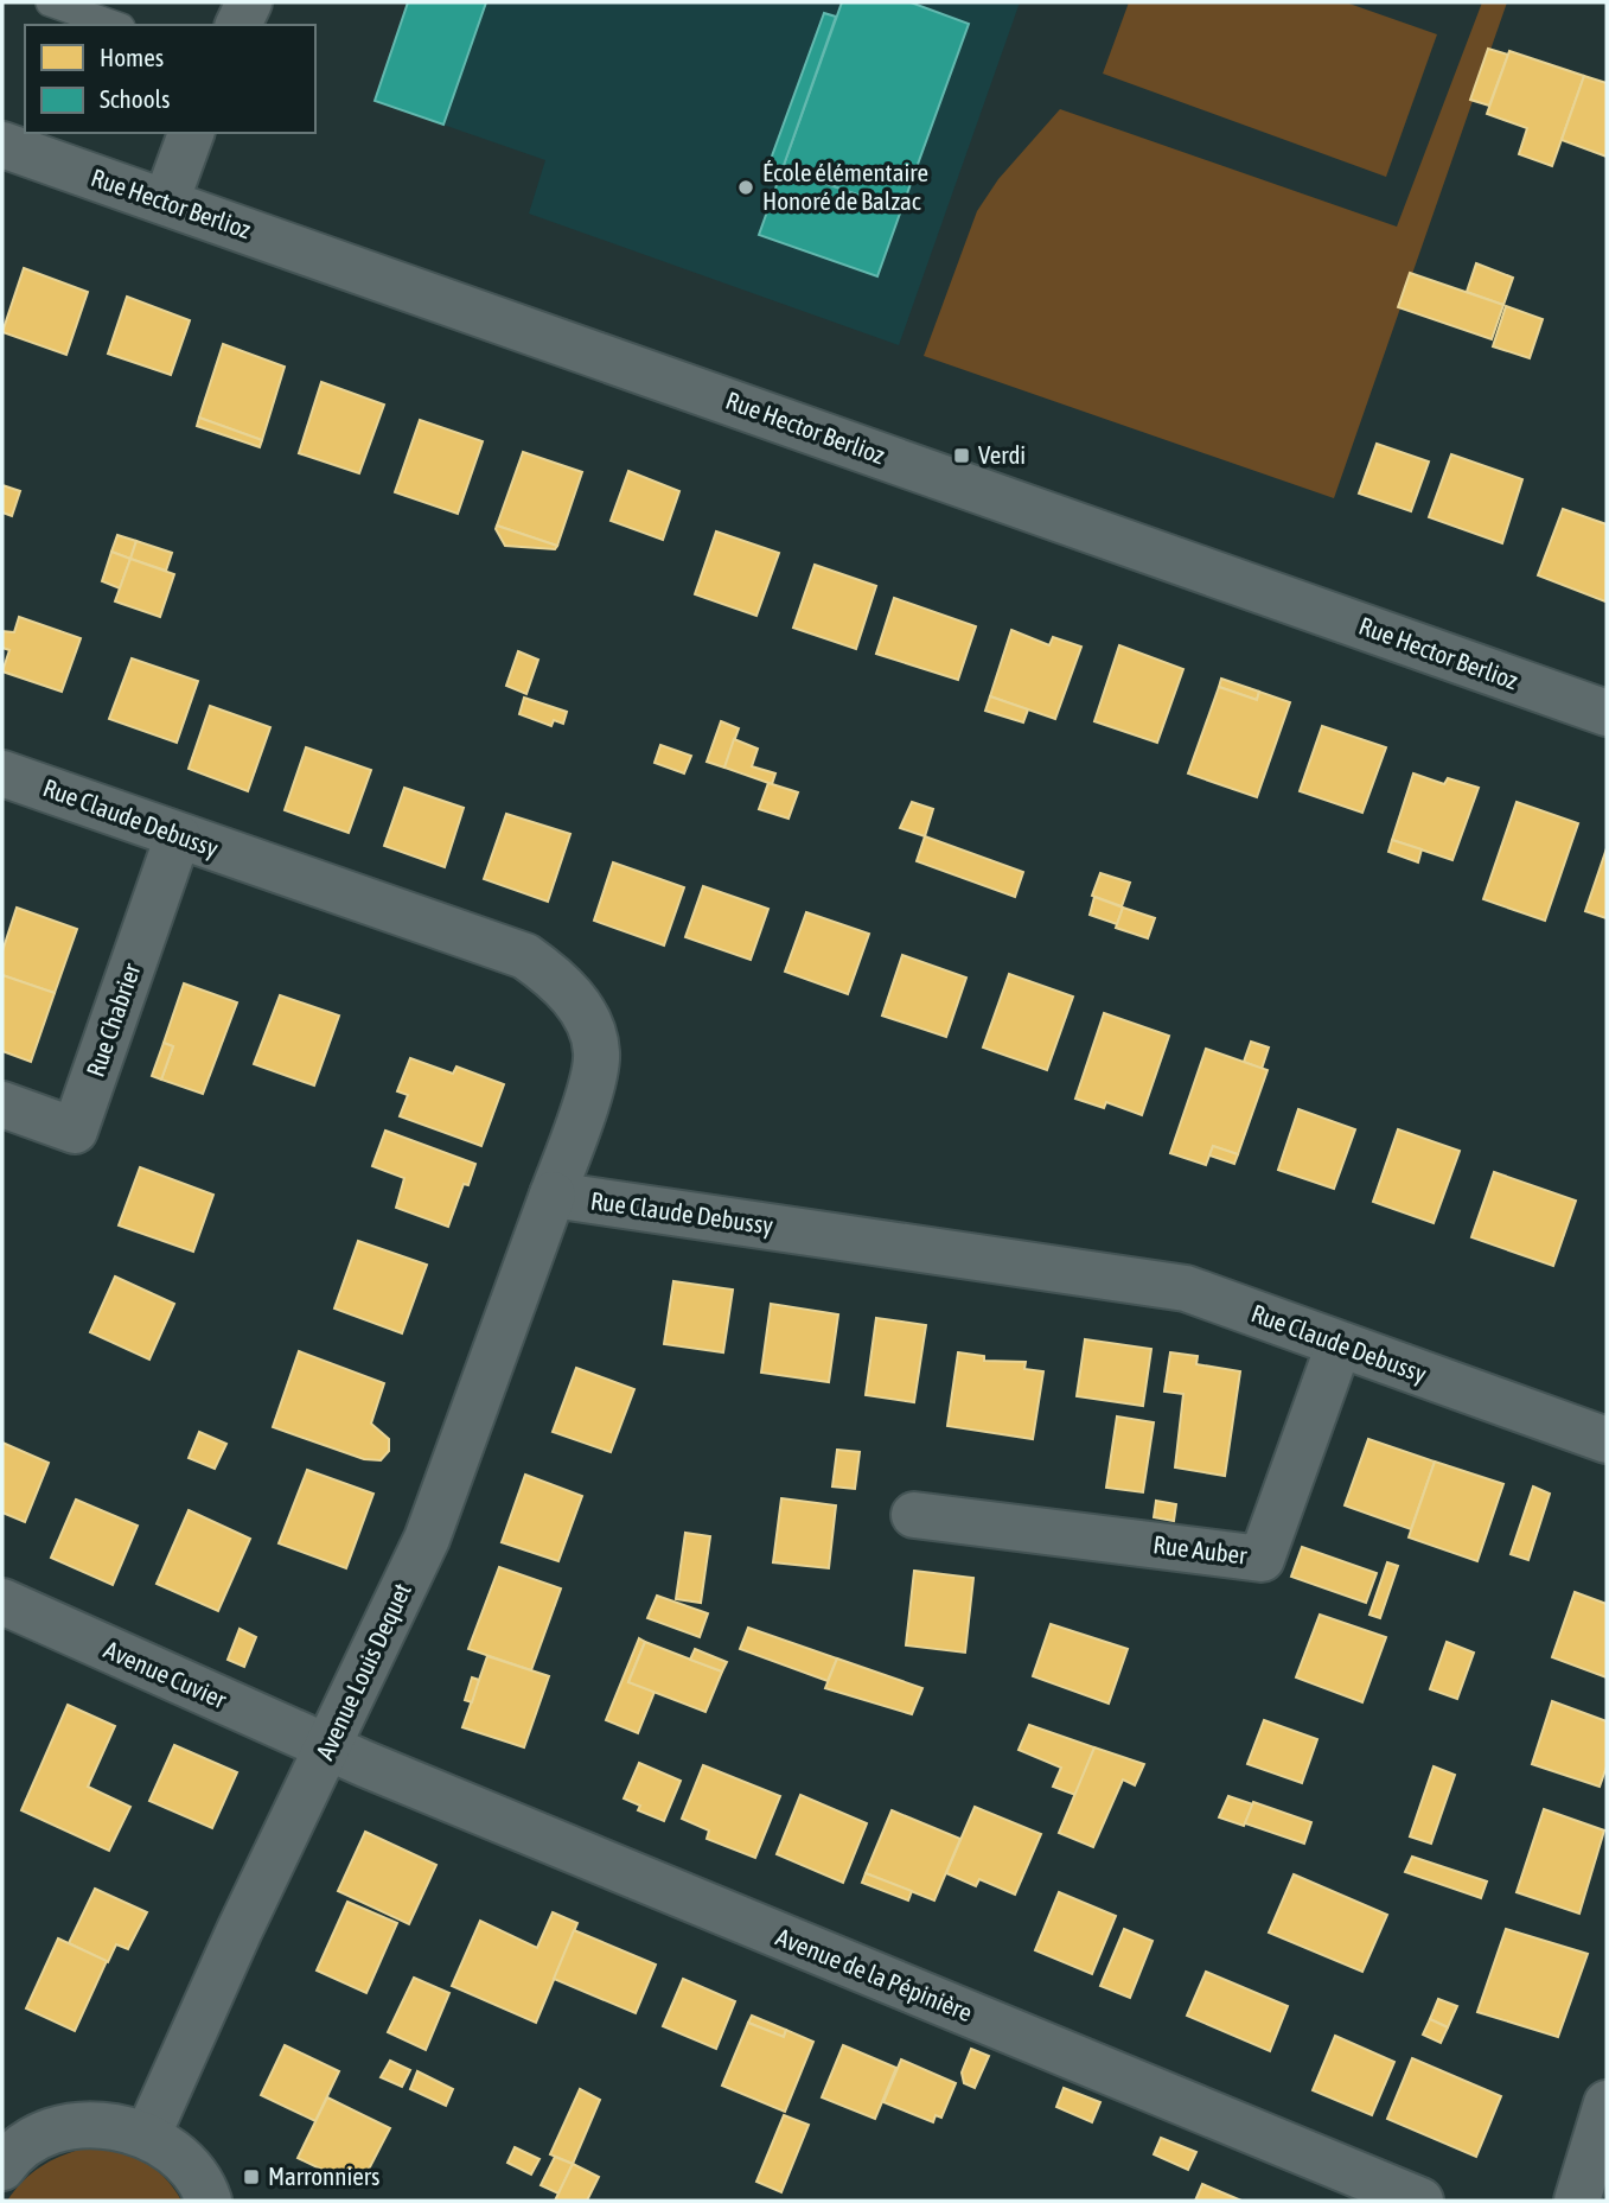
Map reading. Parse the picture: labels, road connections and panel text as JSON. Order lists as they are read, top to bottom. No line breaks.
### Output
{"streets":{"street":["Rue Hector Berlioz","Rue Claude Debussy","Rue Chabrier","Rue Auber","Avenue Louis Dequet","Avenue Cuvier","Avenue de la Pépinière"]},"crossings":[["Rue Claude Debussy","Rue Chabrier"],["Rue Claude Debussy","Rue Auber"],["Rue Claude Debussy","Avenue Louis Dequet"],["Avenue Louis Dequet","Avenue Cuvier"],["Avenue Louis Dequet","Avenue de la Pépinière"],["Avenue Cuvier","Avenue de la Pépinière"]],"places":{"other":["École élémentaire Honoré de Balzac"],"transit":["Verdi","Marronniers"]},"legend":["Homes","Schools"]}
